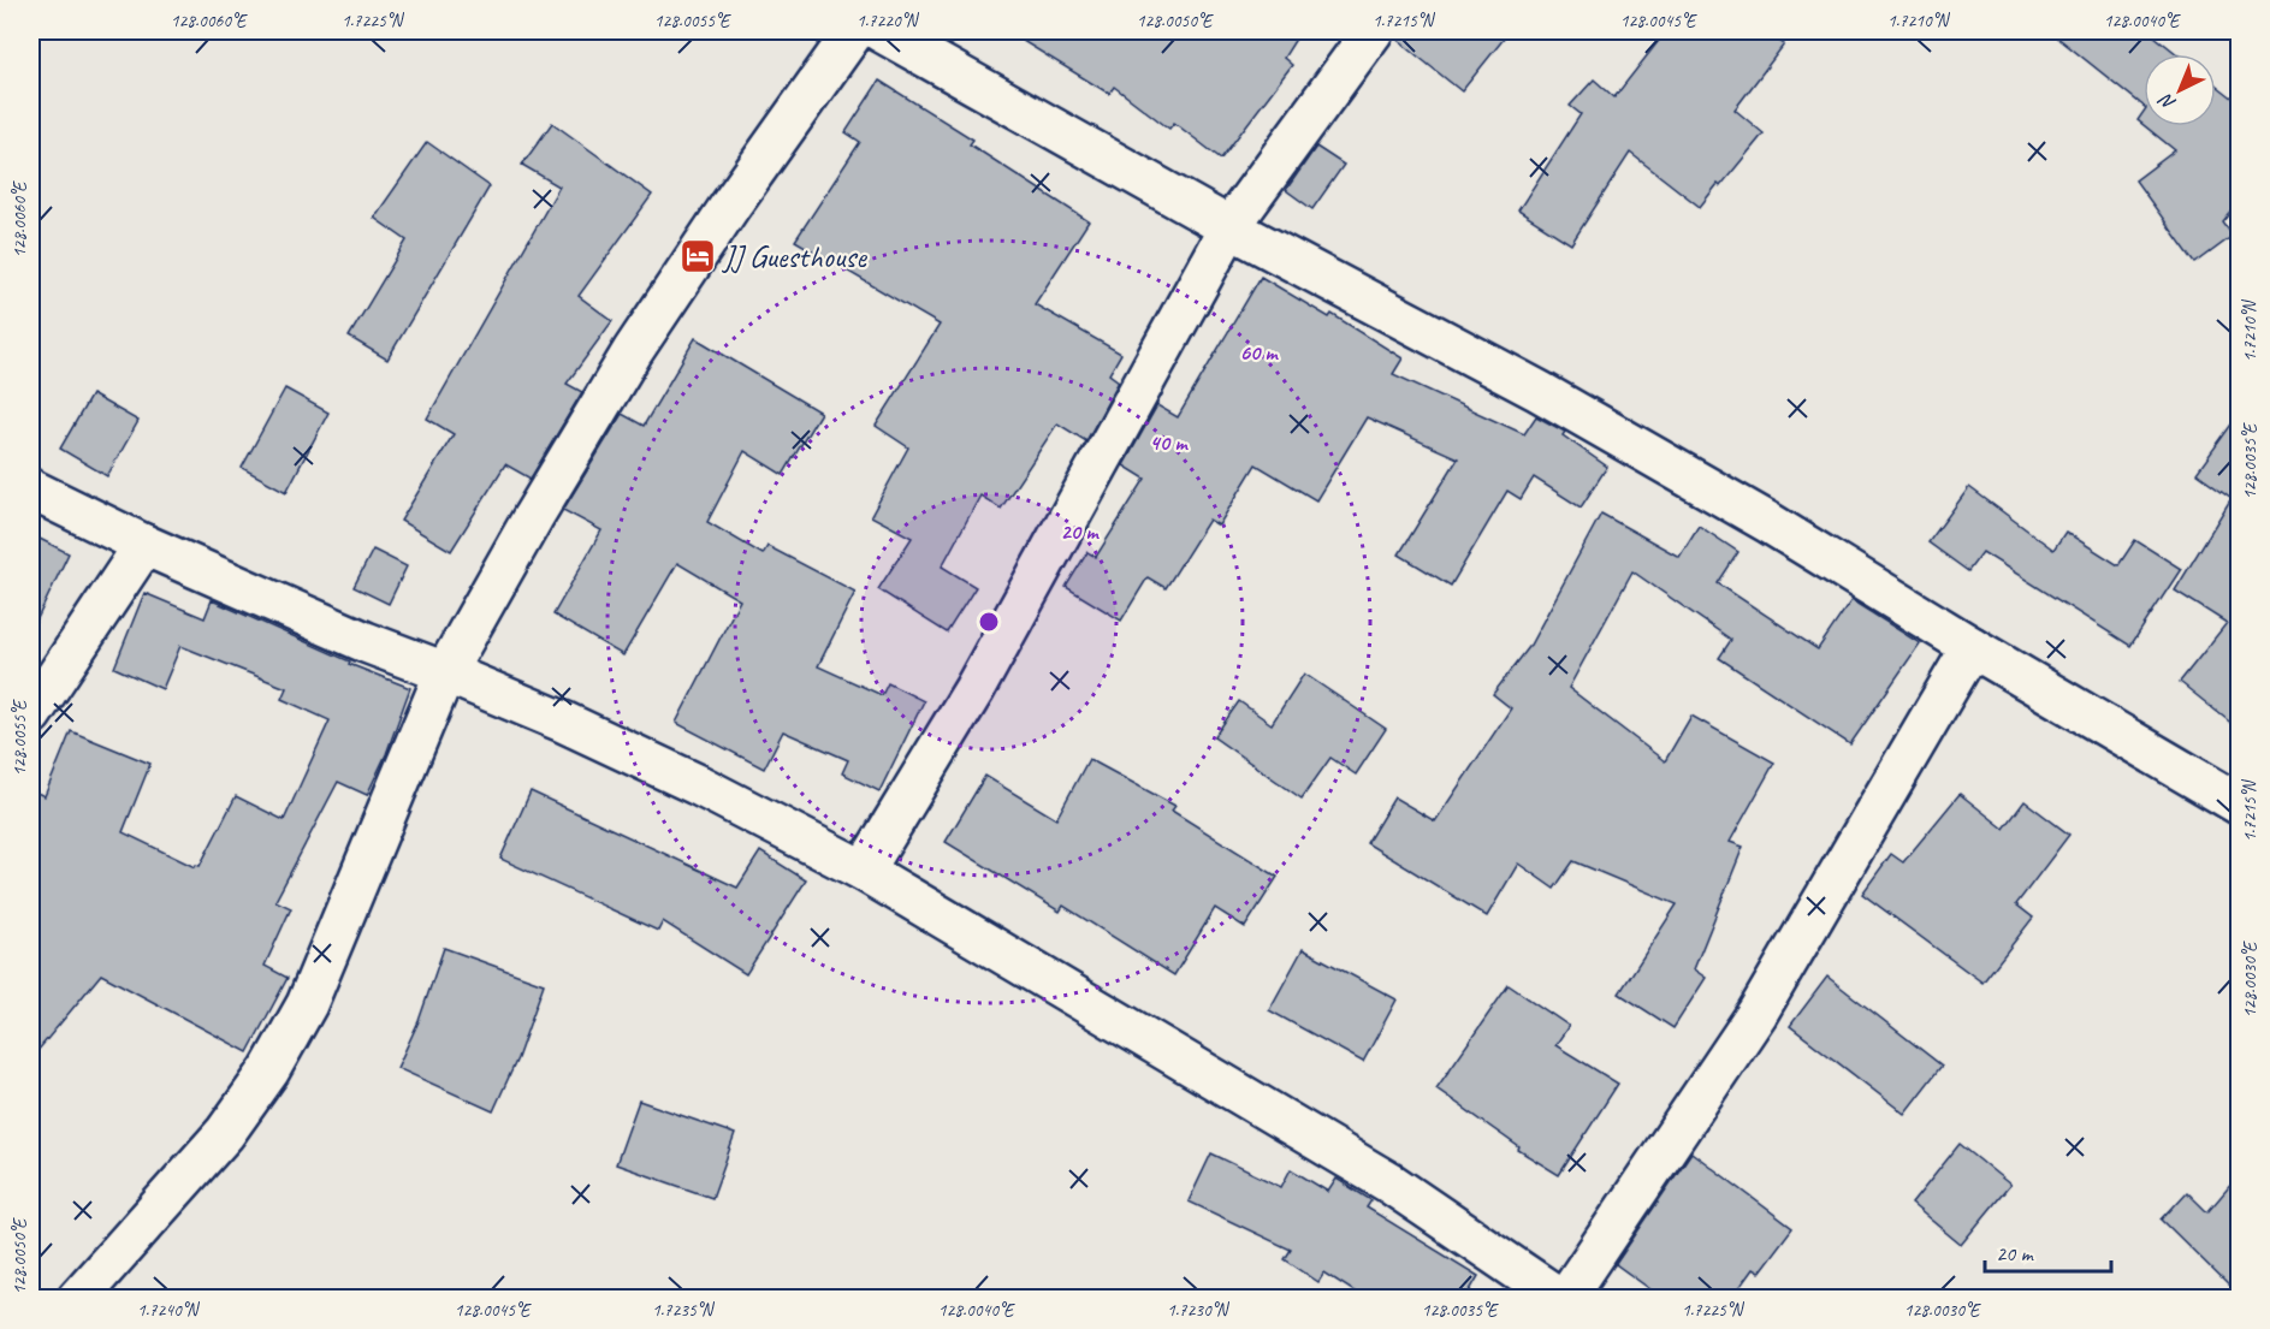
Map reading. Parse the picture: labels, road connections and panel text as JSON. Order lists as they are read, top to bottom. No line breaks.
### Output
{"places":{"hotel":["JJ Guesthouse"]},"scale_bar":"20 m","north":"bottom left","coordinates":["128.0060°E","1.7225°N","128.0055°E","1.7220°N","128.0050°E","1.7215°N","128.0045°E","1.7210°N","128.0040°E","128.0035°E","128.0030°E","1.7240°N","1.7235°N","1.7230°N"],"rings":["60 m","40 m","20 m"]}
